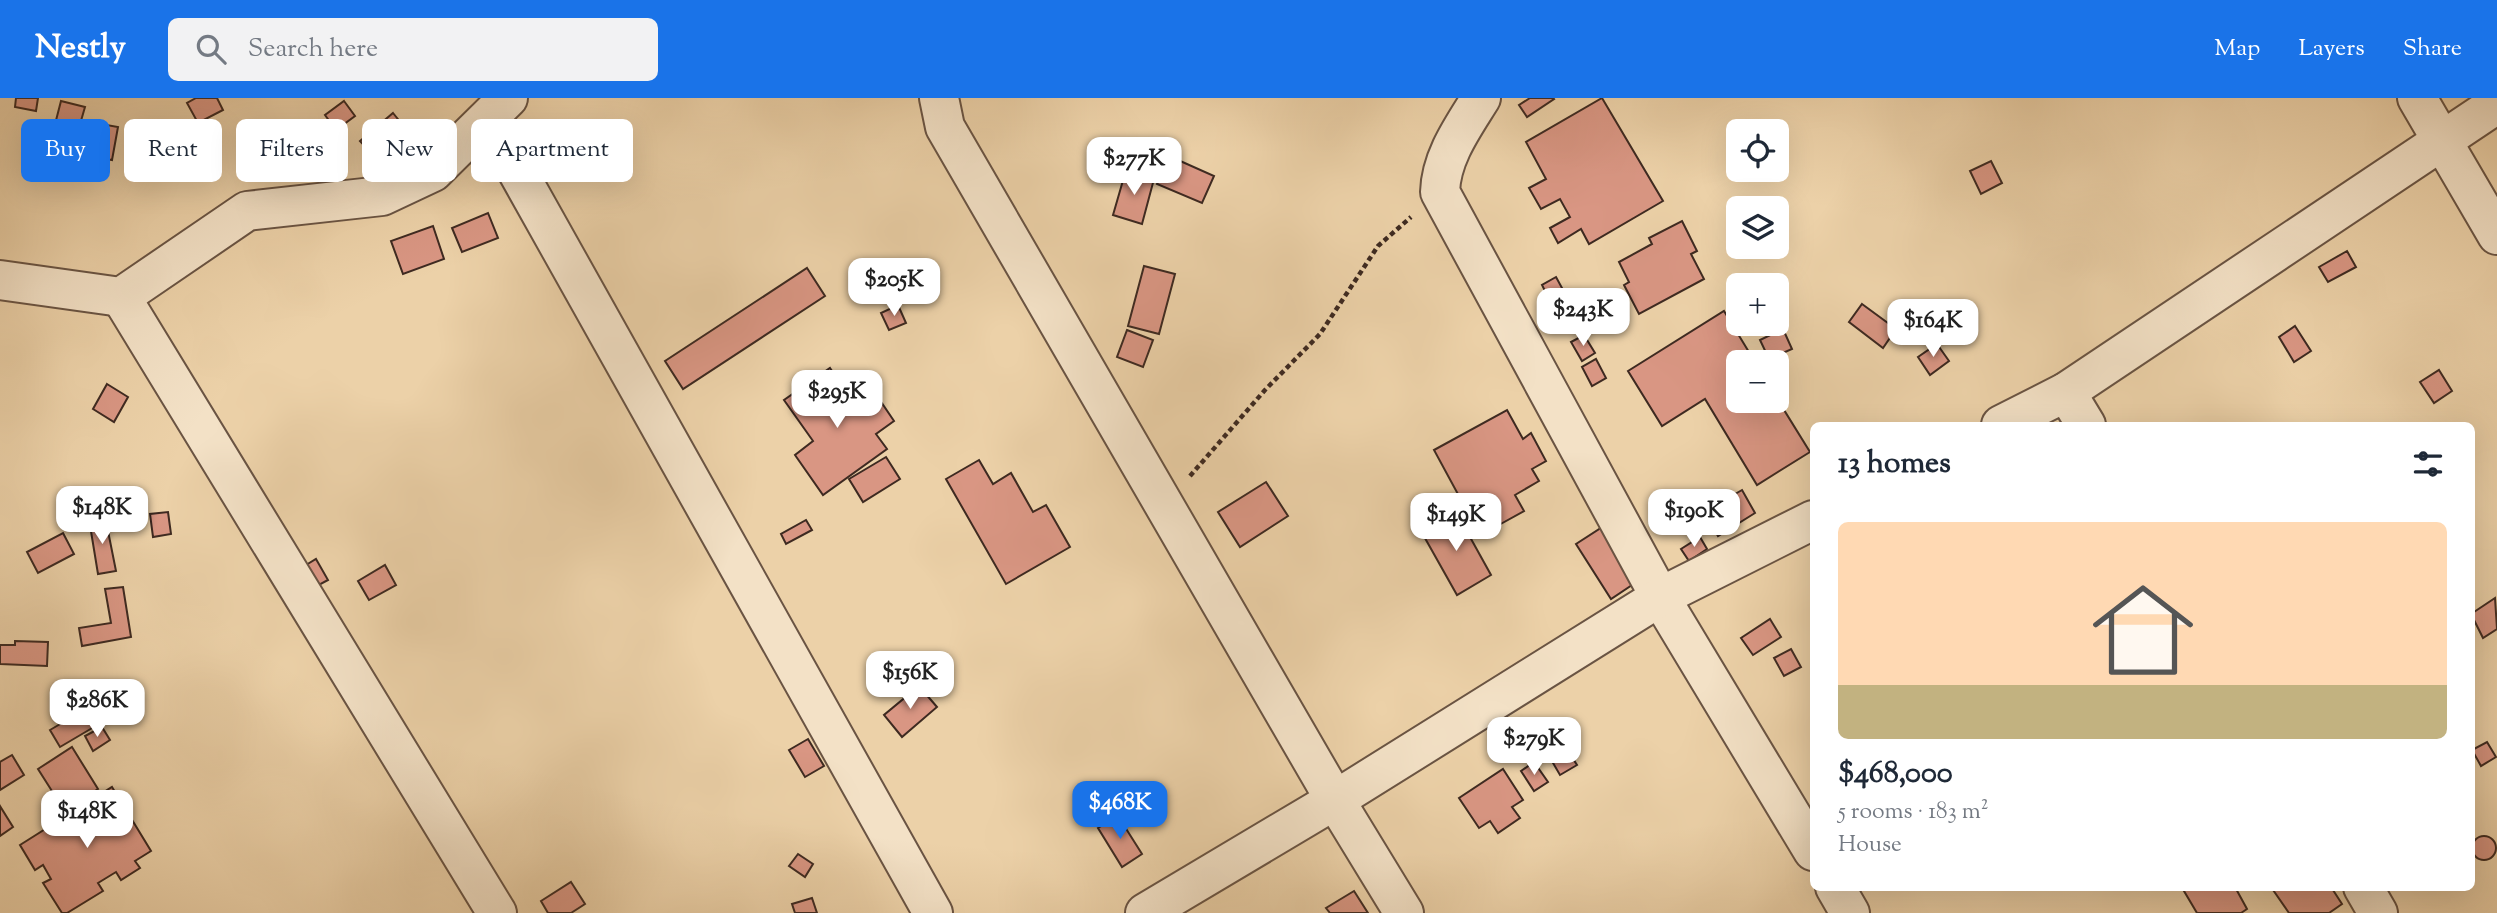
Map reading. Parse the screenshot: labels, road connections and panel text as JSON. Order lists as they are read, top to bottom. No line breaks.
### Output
{"page":{"header":"Nestly","search":"Search here","nav":["Map","Layers","Share"],"map_buttons":["+","−"],"chip":["Buy","Rent","Filters","New","Apartment"],"price":["$277K","$205K","$243K","$164K","$295K","$148K","$190K","$149K","$156K","$286K","$279K","$468K","$148K"],"heading":"13 homes","list":[{"name":"$468,000","note":"5 rooms · 183 m² · House"}]}}
